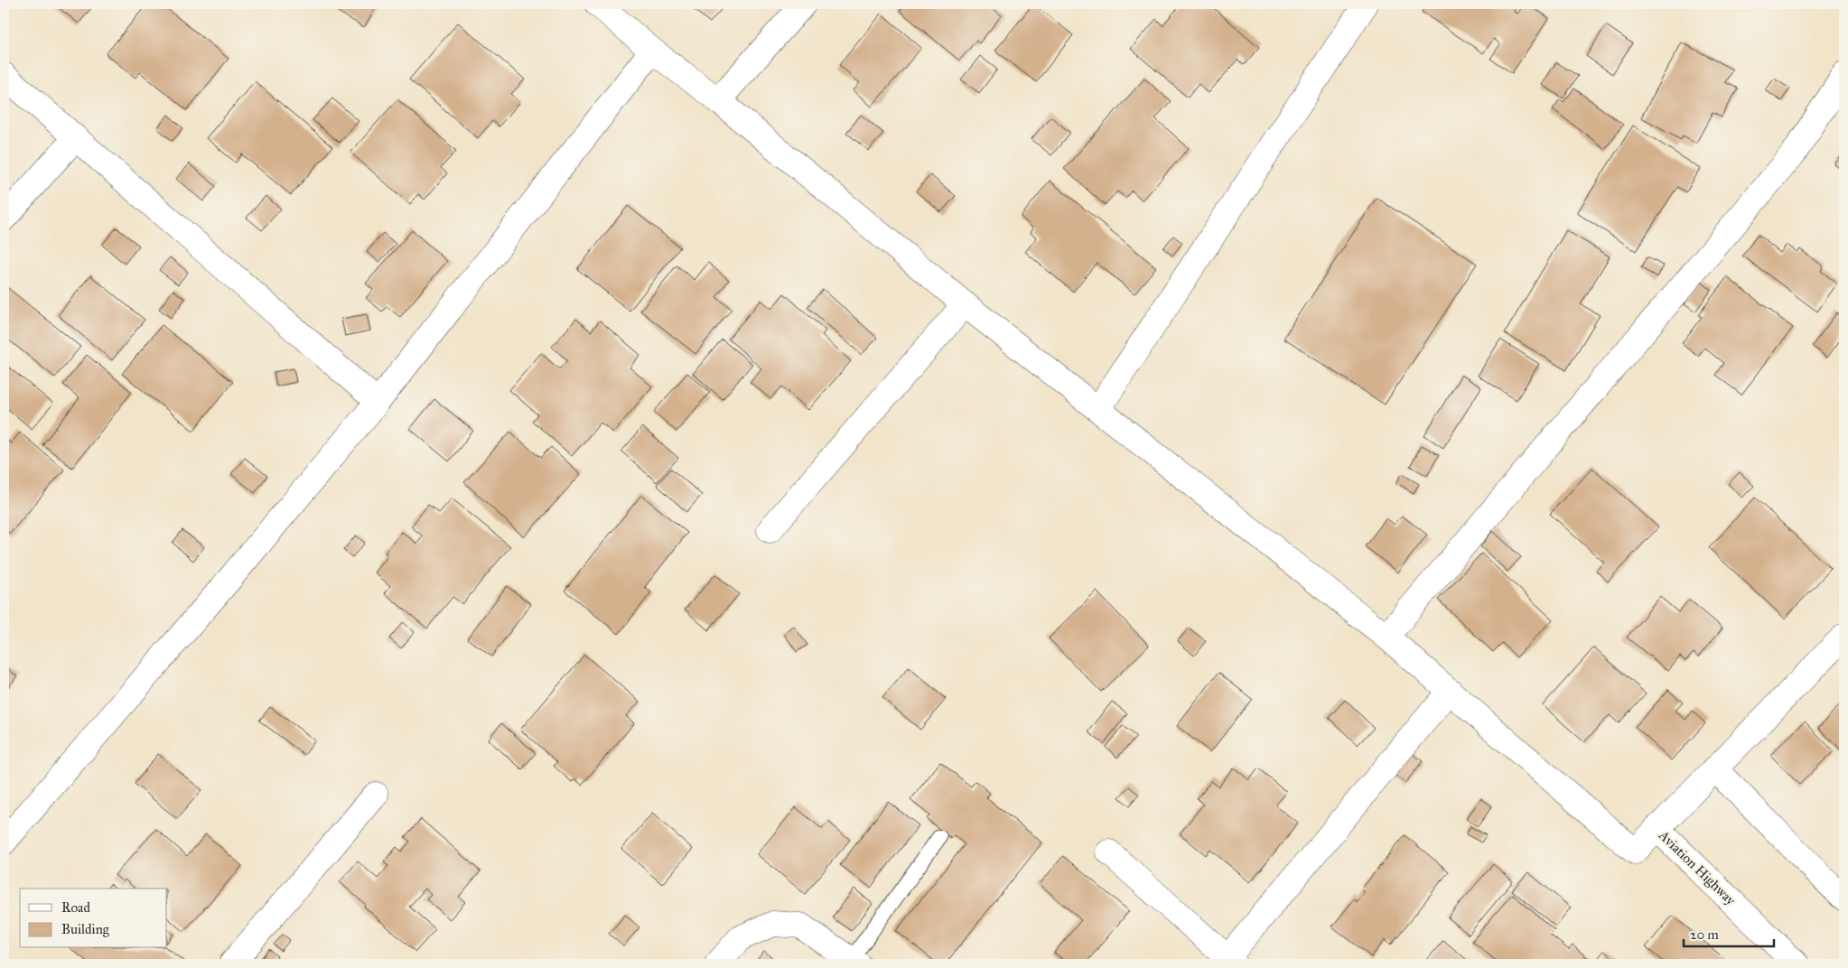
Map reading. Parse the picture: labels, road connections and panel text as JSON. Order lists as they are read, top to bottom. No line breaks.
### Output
{"streets":{"street":["Aviation Highway"]},"legend":["Road","Building"],"scale_bar":"20 m"}
